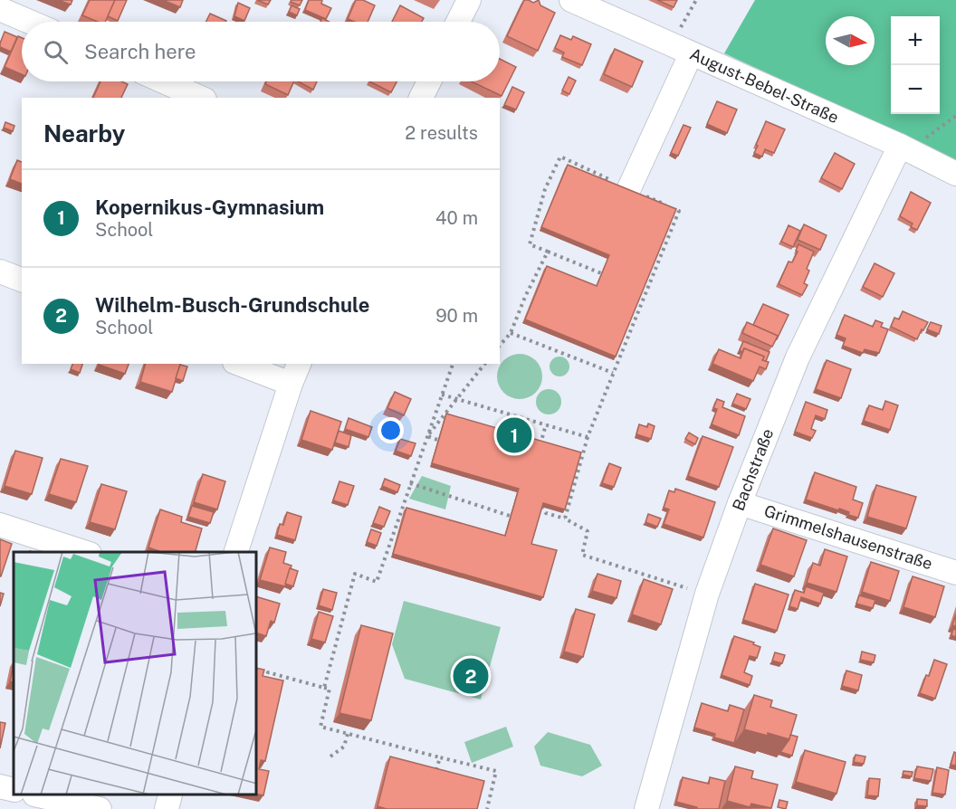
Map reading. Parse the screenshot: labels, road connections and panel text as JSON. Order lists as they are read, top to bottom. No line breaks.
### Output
{"streets":{"street":["August-Bebel-Straße","Bachstraße","Grimmelshausenstraße"]},"crossings":[["August-Bebel-Straße","Bachstraße"],["Bachstraße","Grimmelshausenstraße"]],"north":"right","page":{"map_buttons":["+","−"],"search":"Search here","heading":["Nearby","2 results"],"list":[{"mark":"1","name":"Kopernikus-Gymnasium","note":"School","value":"40 m"},{"mark":"2","name":"Wilhelm-Busch-Grundschule","note":"School","value":"90 m"}],"pins":["1","2"]}}
